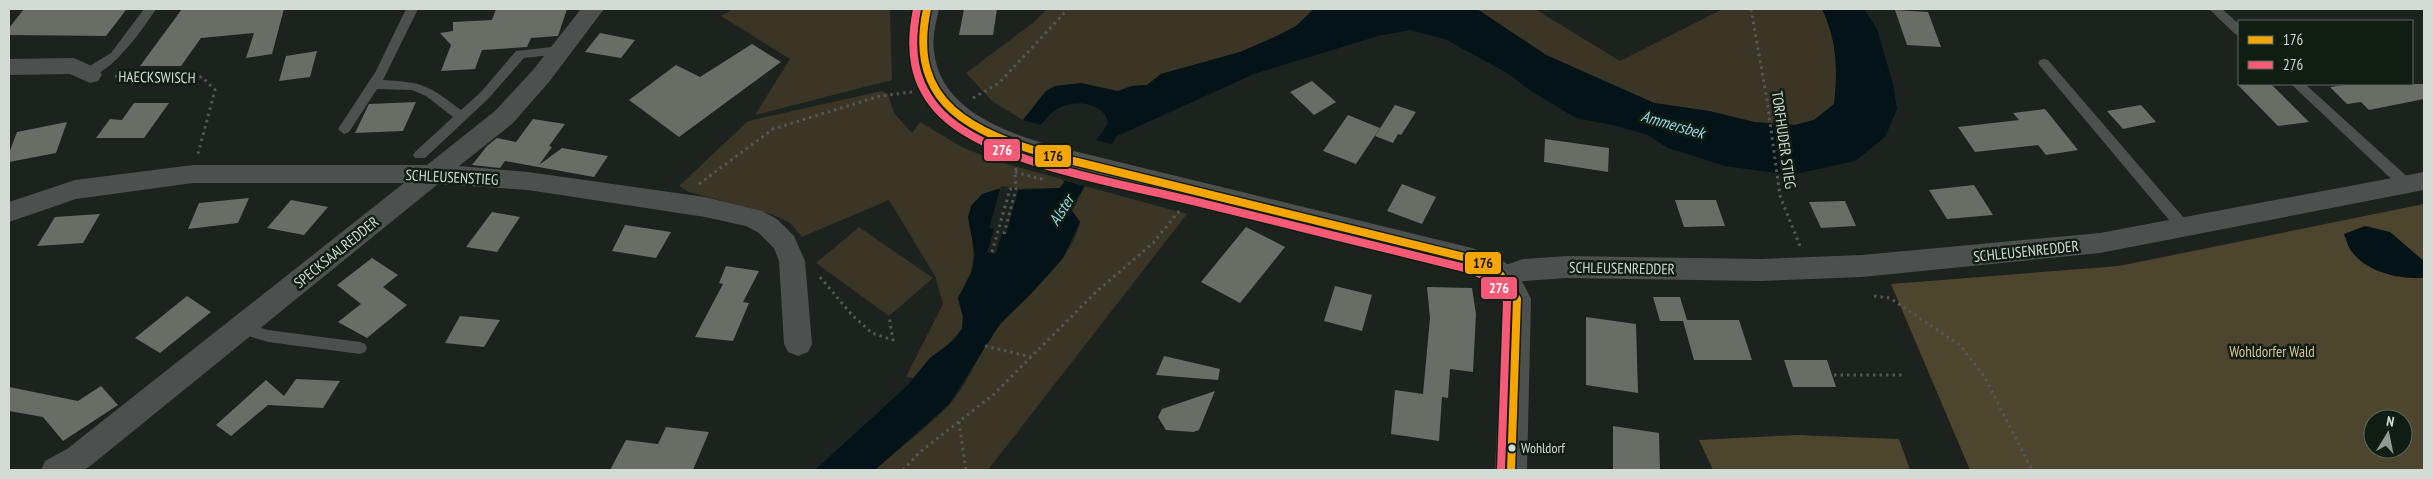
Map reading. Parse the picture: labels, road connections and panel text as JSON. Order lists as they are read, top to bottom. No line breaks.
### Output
{"streets":{"street":["SCHLEUSENSTIEG","SCHLEUSENREDDER","SPECKSAALREDDER"],"path":["HAECKSWISCH","TORFHUDER STIEG"]},"crossings":[["HAECKSWISCH","SCHLEUSENSTIEG"],["TORFHUDER STIEG","SCHLEUSENREDDER"],["SCHLEUSENSTIEG","SPECKSAALREDDER"]],"water":["Ammersbek","Alster"],"parks":["Wohldorfer Wald"],"places":["Wohldorf"],"lines":["transit line 176","transit line 276"],"legend":["176","276"],"north":"top"}
